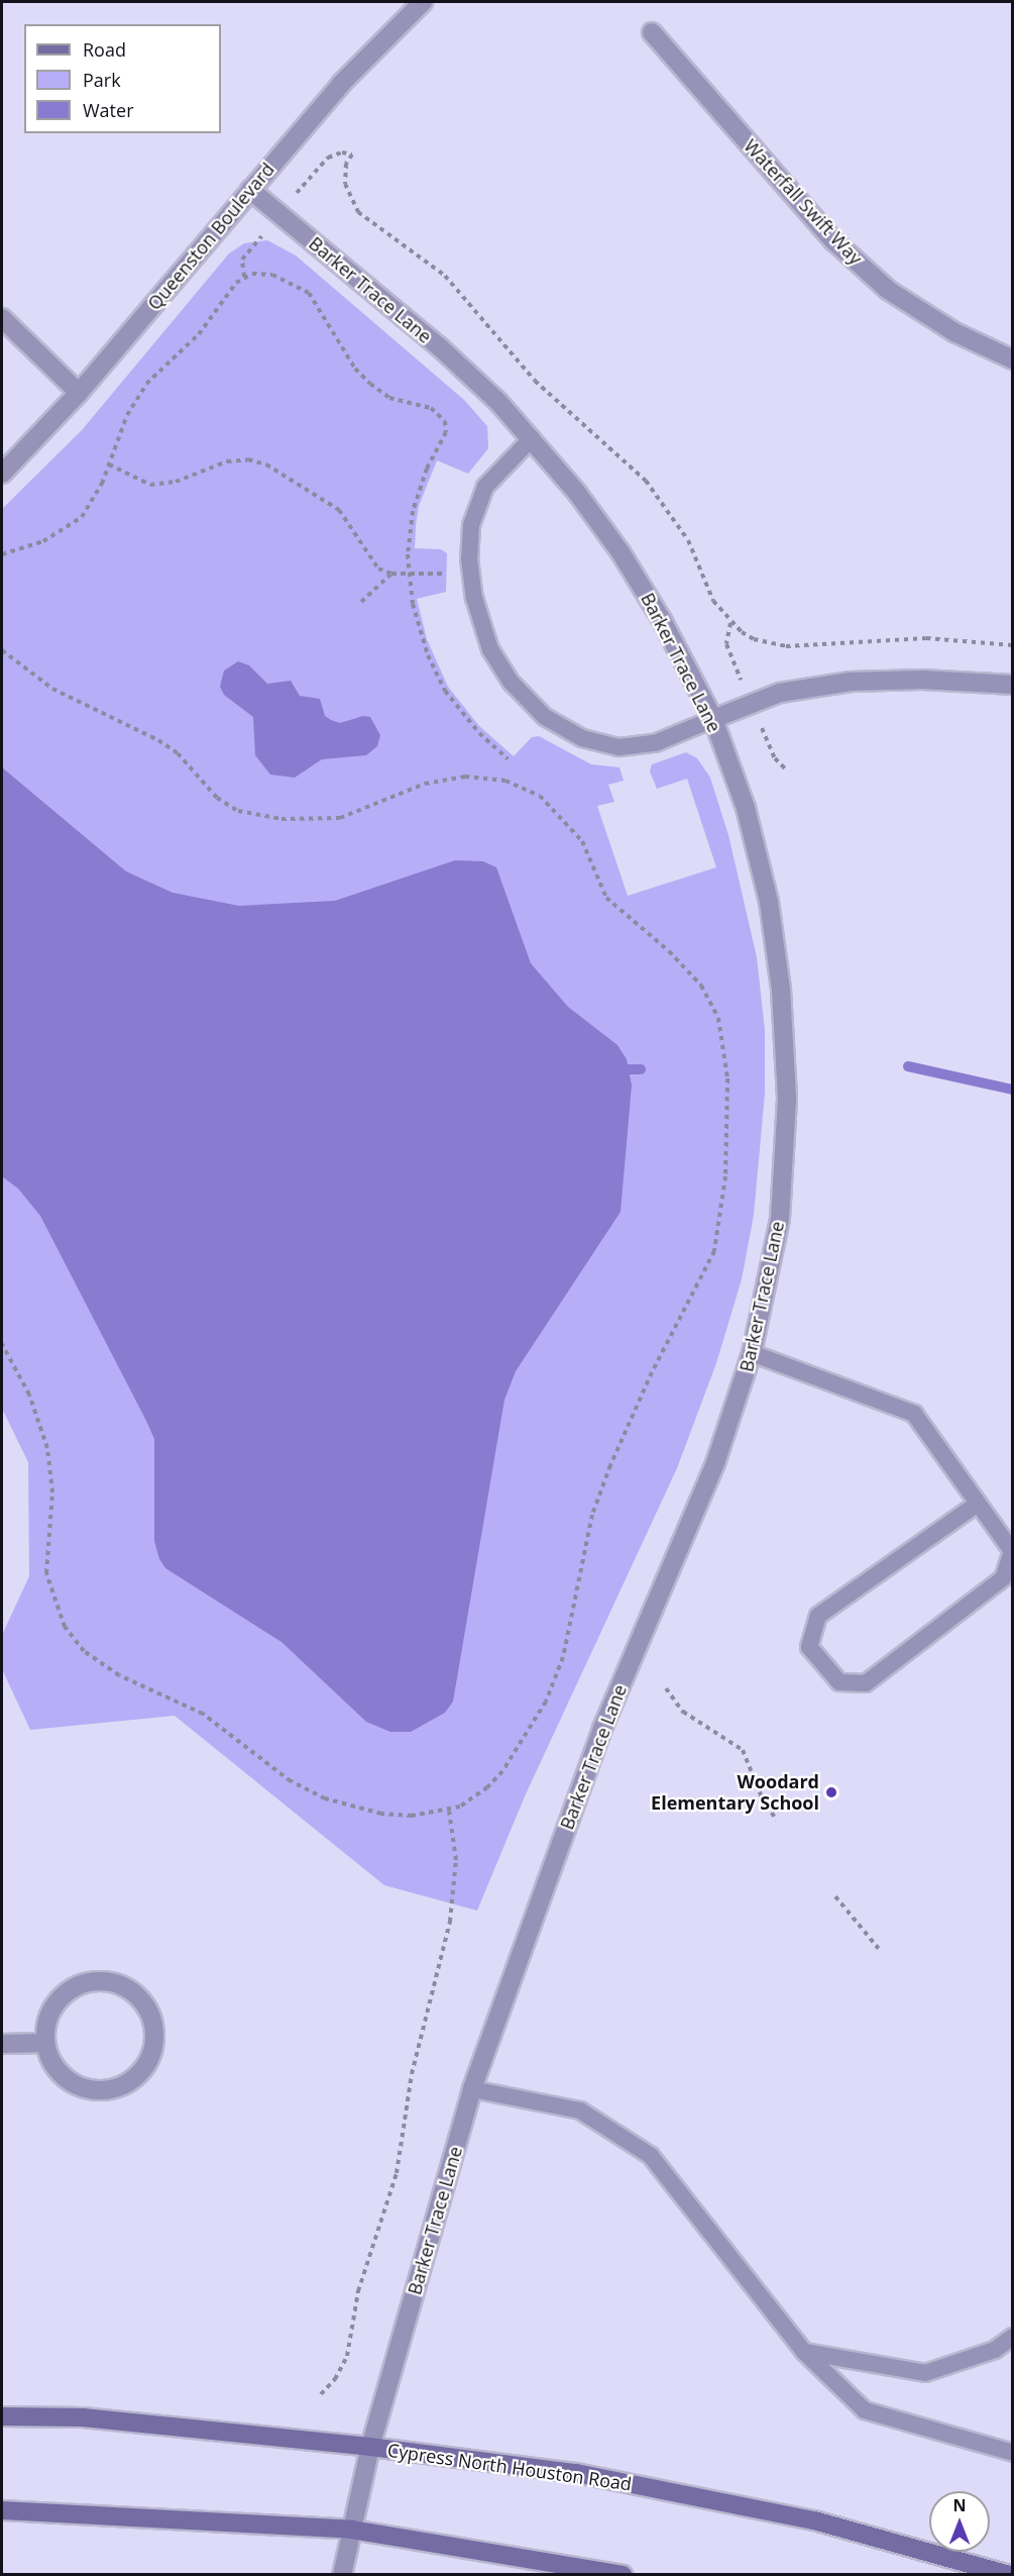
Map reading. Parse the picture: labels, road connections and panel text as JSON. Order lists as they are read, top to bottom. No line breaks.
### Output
{"streets":{"main road":["Cypress North Houston Road"],"street":["Waterfall Swift Way","Queenston Boulevard","Barker Trace Lane"]},"crossings":[["Queenston Boulevard","Barker Trace Lane"],["Barker Trace Lane","Cypress North Houston Road"]],"places":["Woodard Elementary School"],"legend":["Road","Park","Water"],"north":"top"}
